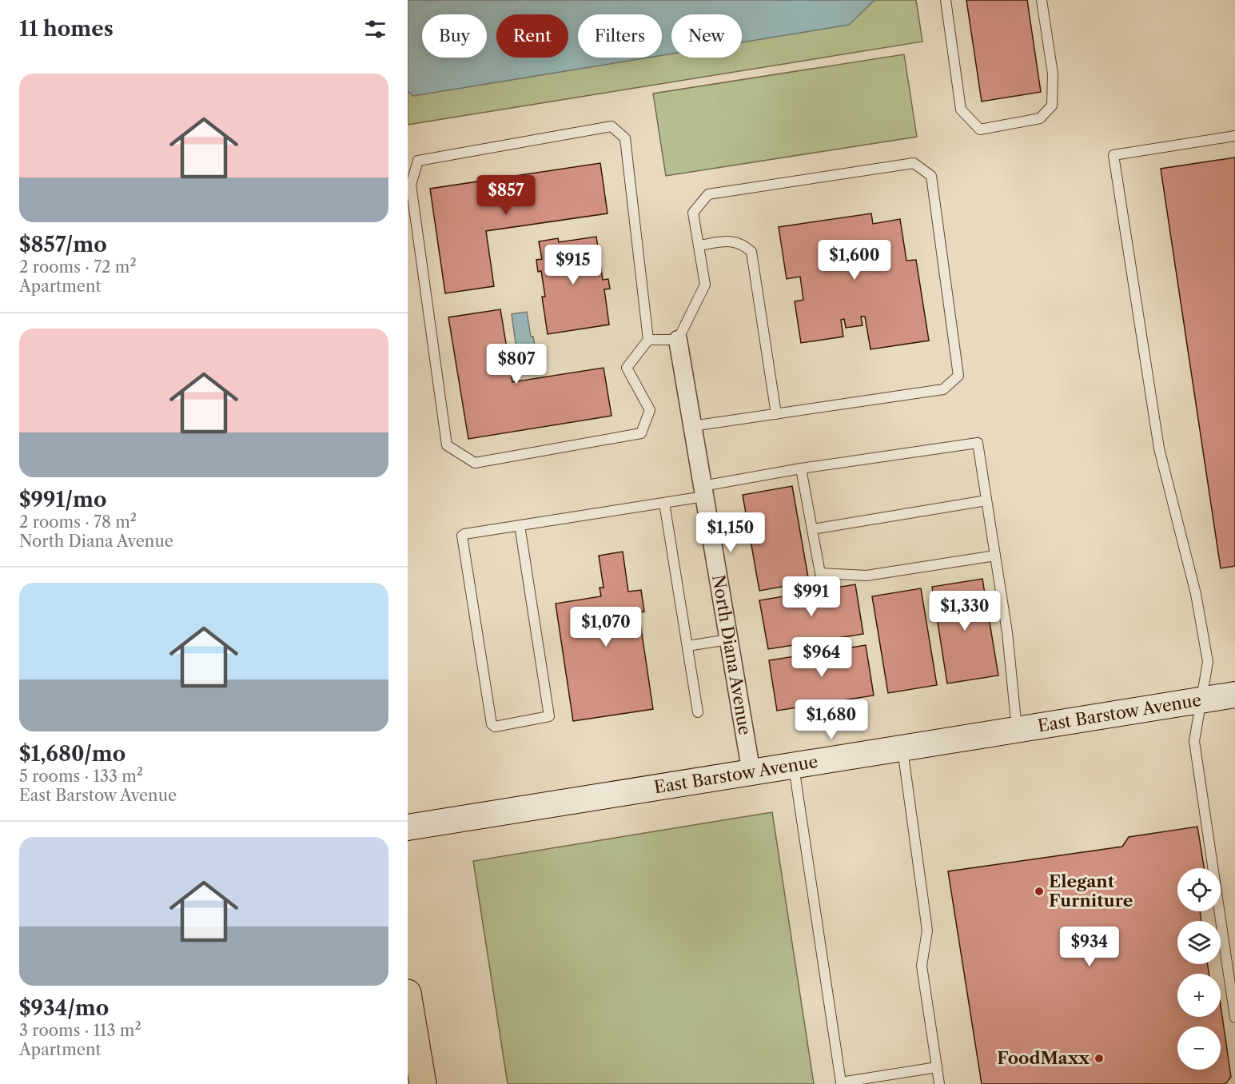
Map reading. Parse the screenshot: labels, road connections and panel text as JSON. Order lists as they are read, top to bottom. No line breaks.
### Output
{"streets":{"main road":["East Barstow Avenue"],"street":["North Diana Avenue"]},"crossings":[["North Diana Avenue","East Barstow Avenue"]],"places":["Elegant Furniture","FoodMaxx"],"page":{"heading":"11 homes","chip":["Buy","Rent","Filters","New"],"list":[{"name":"$857/mo","note":"2 rooms · 72 m² · Apartment"},{"name":"$991/mo","note":"2 rooms · 78 m² · North Diana Avenue"},{"name":"$1,680/mo","note":"5 rooms · 133 m² · East Barstow Avenue"},{"name":"$934/mo","note":"3 rooms · 113 m² · Apartment"}],"price":["$857","$1,600","$915","$807","$1,150","$991","$1,330","$1,070","$964","$1,680","$934"],"map_buttons":["+","−"]}}
